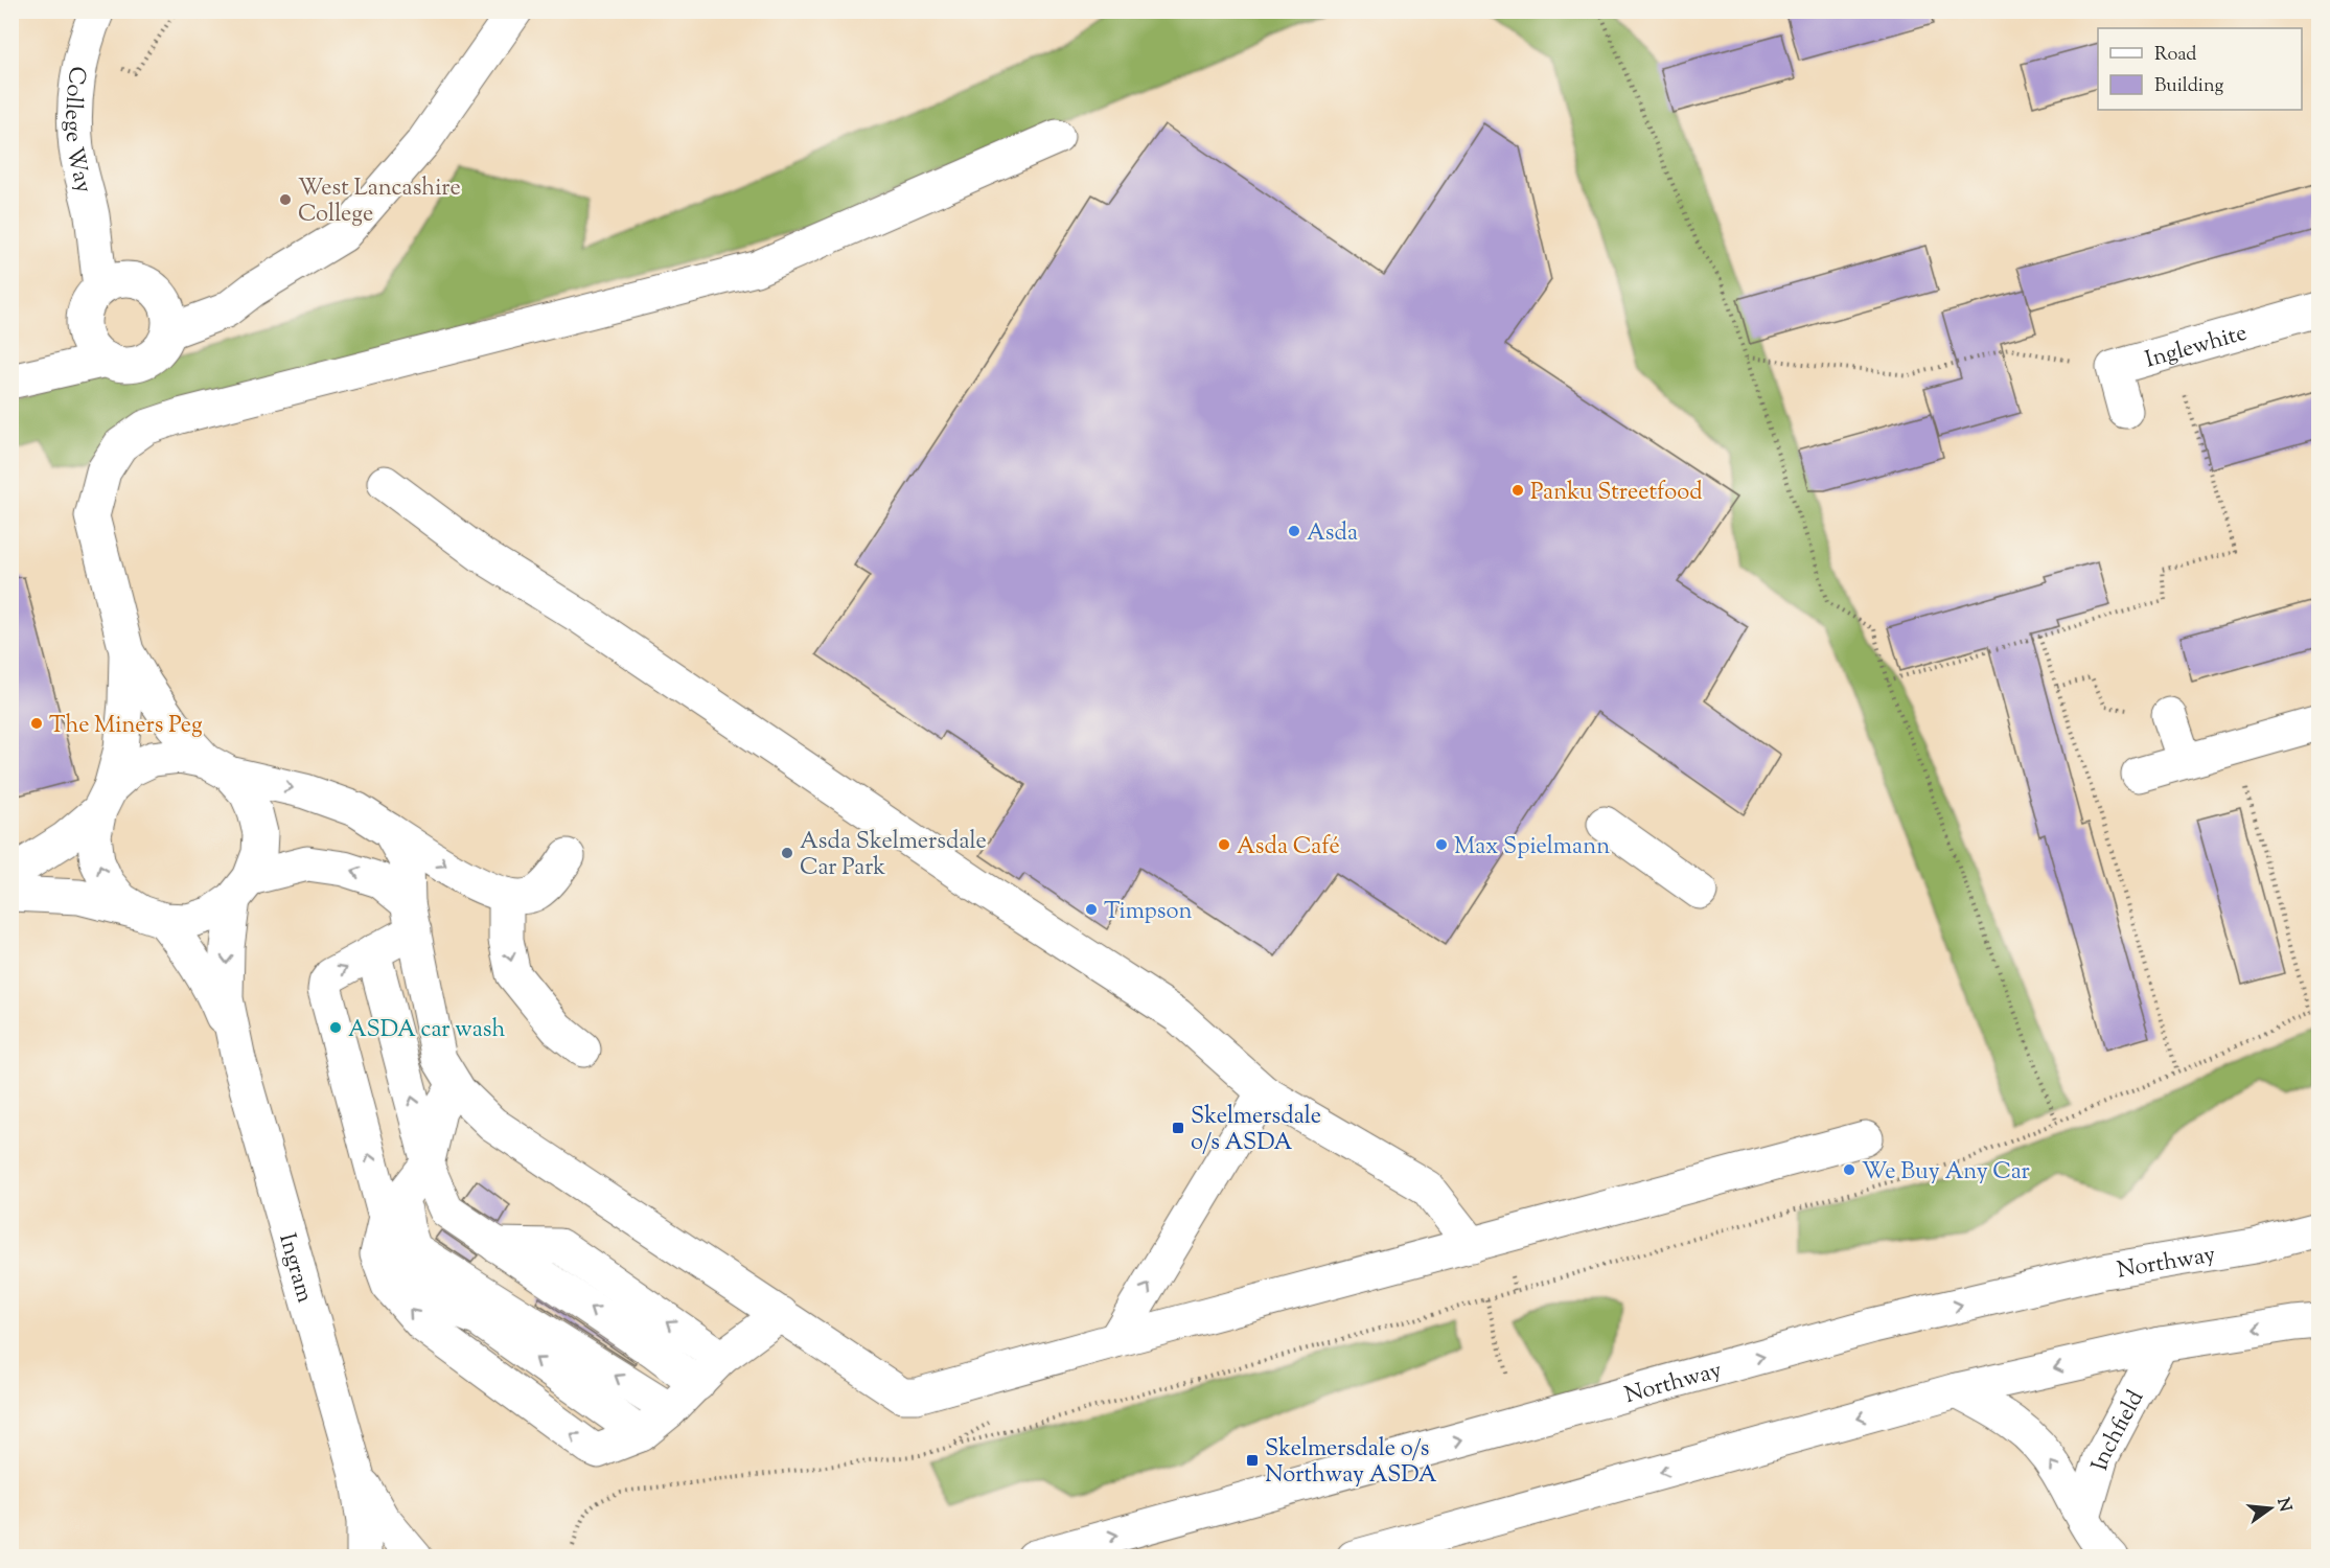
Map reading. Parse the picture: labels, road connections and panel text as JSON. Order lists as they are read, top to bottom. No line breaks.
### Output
{"streets":{"street":["College Way","Inglewhite","Northway","Ingram","Inchfield"]},"one_way":["Inchfield"],"places":{"other":["West Lancashire College","Panku Streetfood","Asda","The Miners Peg","Asda Café","Max Spielmann","Asda Skelmersdale Car Park","Timpson","ASDA car wash","We Buy Any Car"],"transit":["Skelmersdale o/s ASDA","Skelmersdale o/s Northway ASDA"]},"legend":["Road","Building"],"north":"right"}
